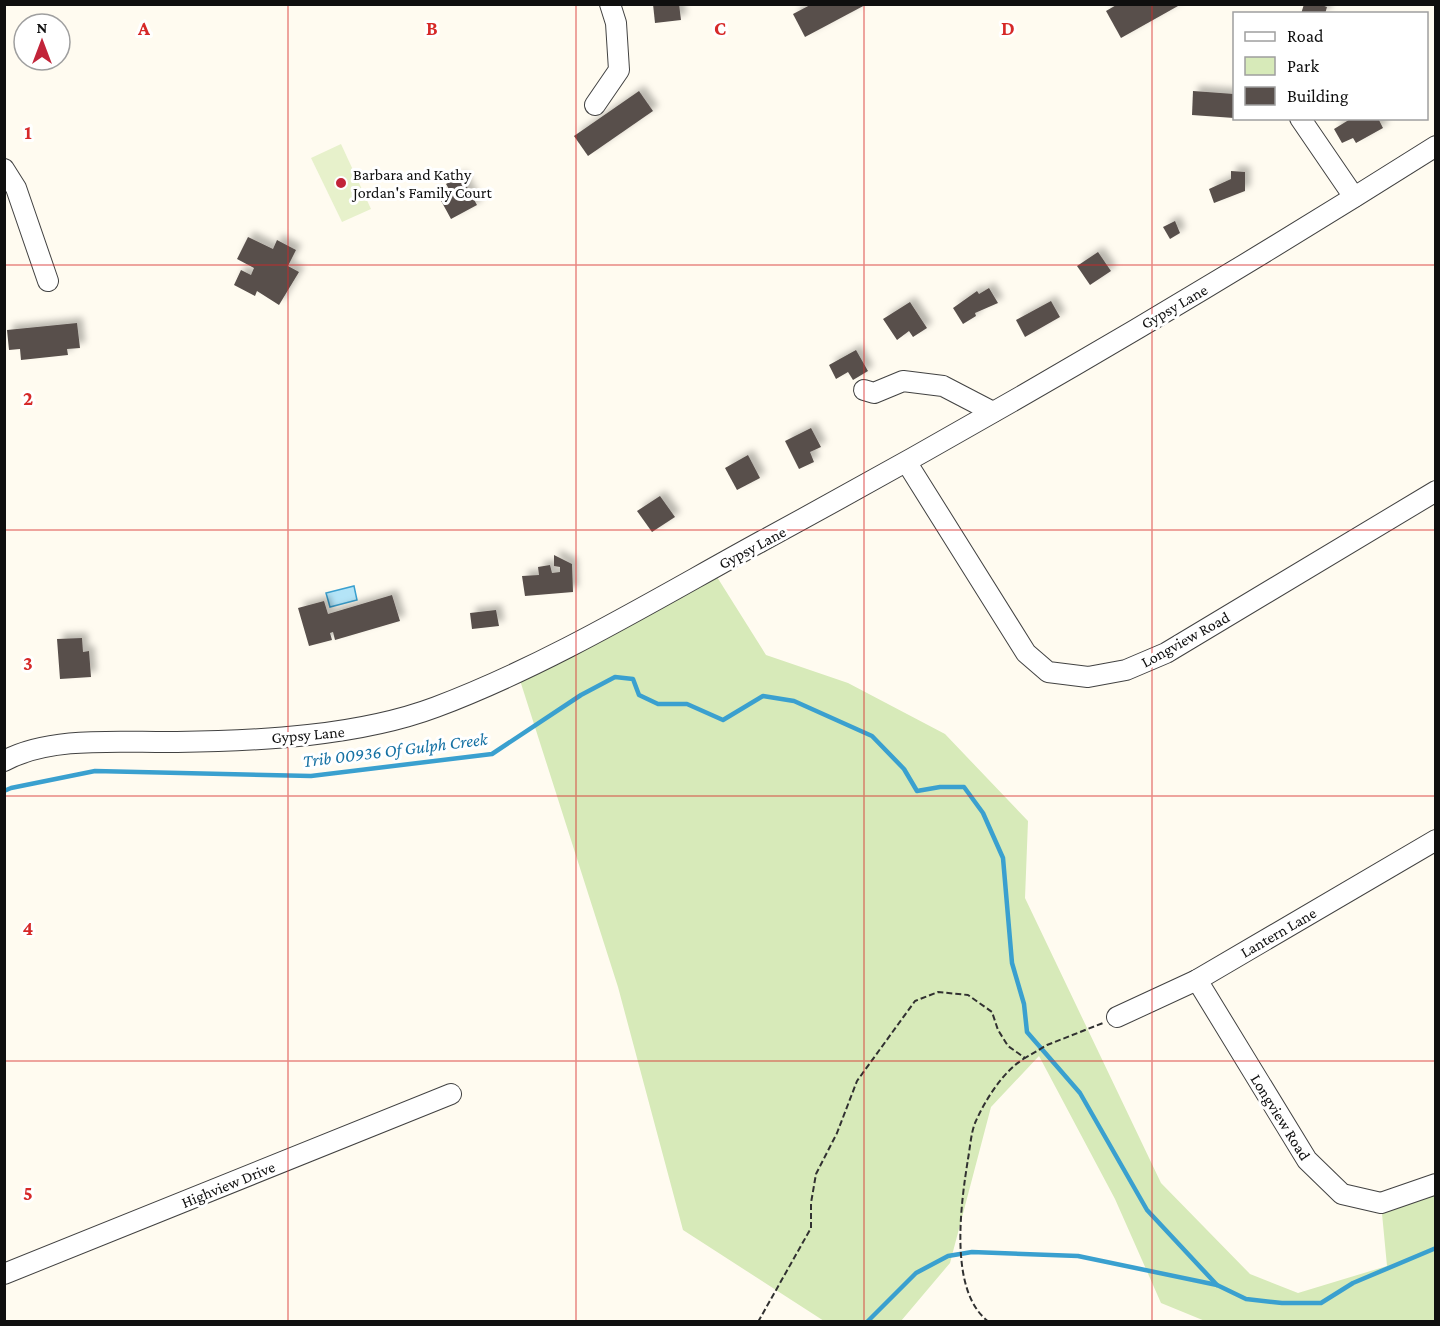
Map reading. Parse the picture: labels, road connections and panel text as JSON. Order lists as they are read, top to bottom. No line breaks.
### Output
{"streets":{"street":["Gypsy Lane","Longview Road","Lantern Lane","Highview Drive"]},"crossings":[["Gypsy Lane","Longview Road"],["Longview Road","Lantern Lane"]],"water":["Trib 00936 Of Gulph Creek"],"places":["Barbara and Kathy Jordan's Family Court"],"legend":["Road","Park","Building"],"north":"top","grid":{"columns":["A","B","C","D"],"rows":["1","2","3","4","5"]}}
